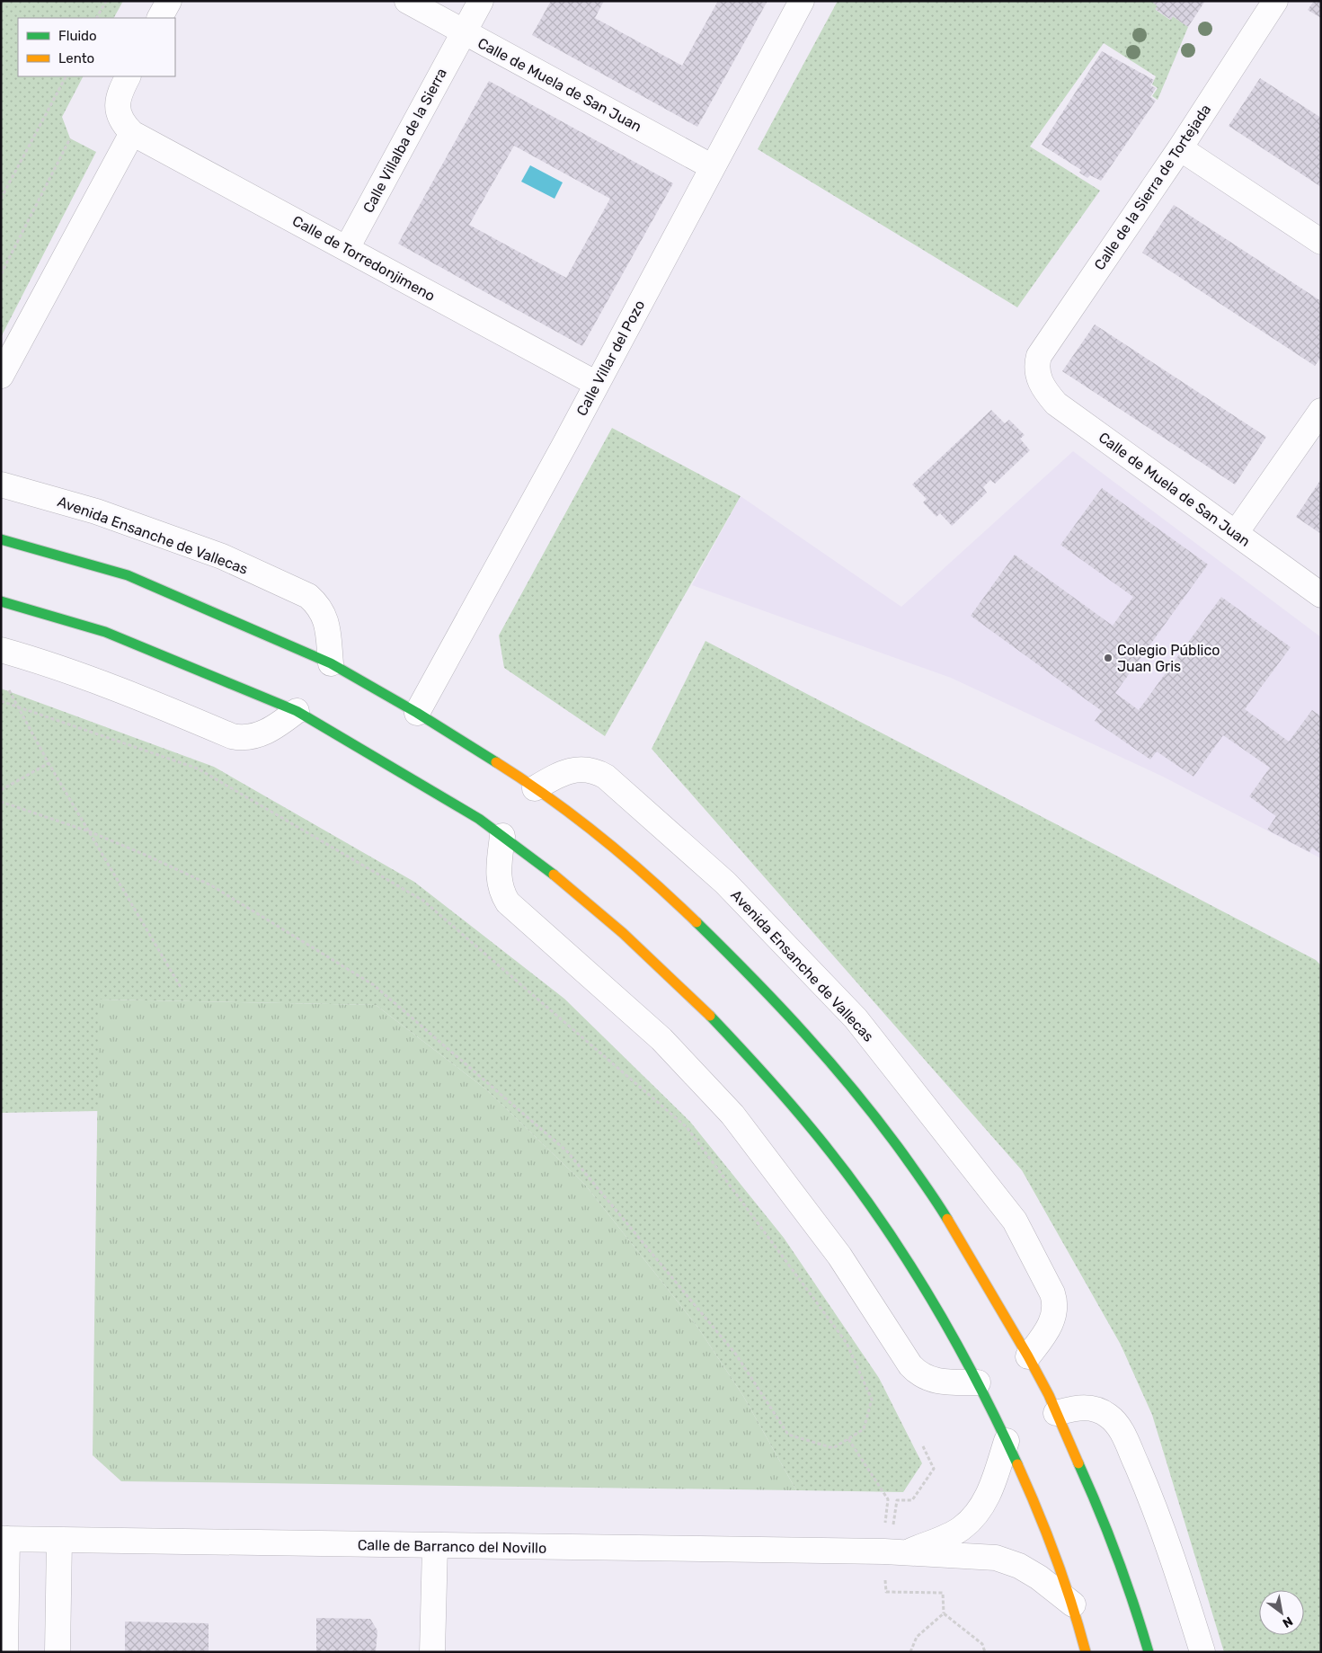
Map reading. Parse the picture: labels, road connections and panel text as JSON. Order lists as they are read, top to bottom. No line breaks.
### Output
{"streets":{"street":["Calle de Muela de San Juan","Calle Villalba de la Sierra","Calle de la Sierra de Tortejada","Calle de Torredonjimeno","Calle Villar del Pozo","Avenida Ensanche de Vallecas","Calle de Barranco del Novillo"]},"crossings":[["Calle de Muela de San Juan","Calle Villalba de la Sierra"],["Calle de Muela de San Juan","Calle de la Sierra de Tortejada"],["Calle de Muela de San Juan","Calle Villar del Pozo"],["Calle Villalba de la Sierra","Calle de Torredonjimeno"],["Calle de Torredonjimeno","Calle Villar del Pozo"]],"places":["Colegio Público Juan Gris"],"legend":["Fluido","Lento"],"north":"bottom right"}
